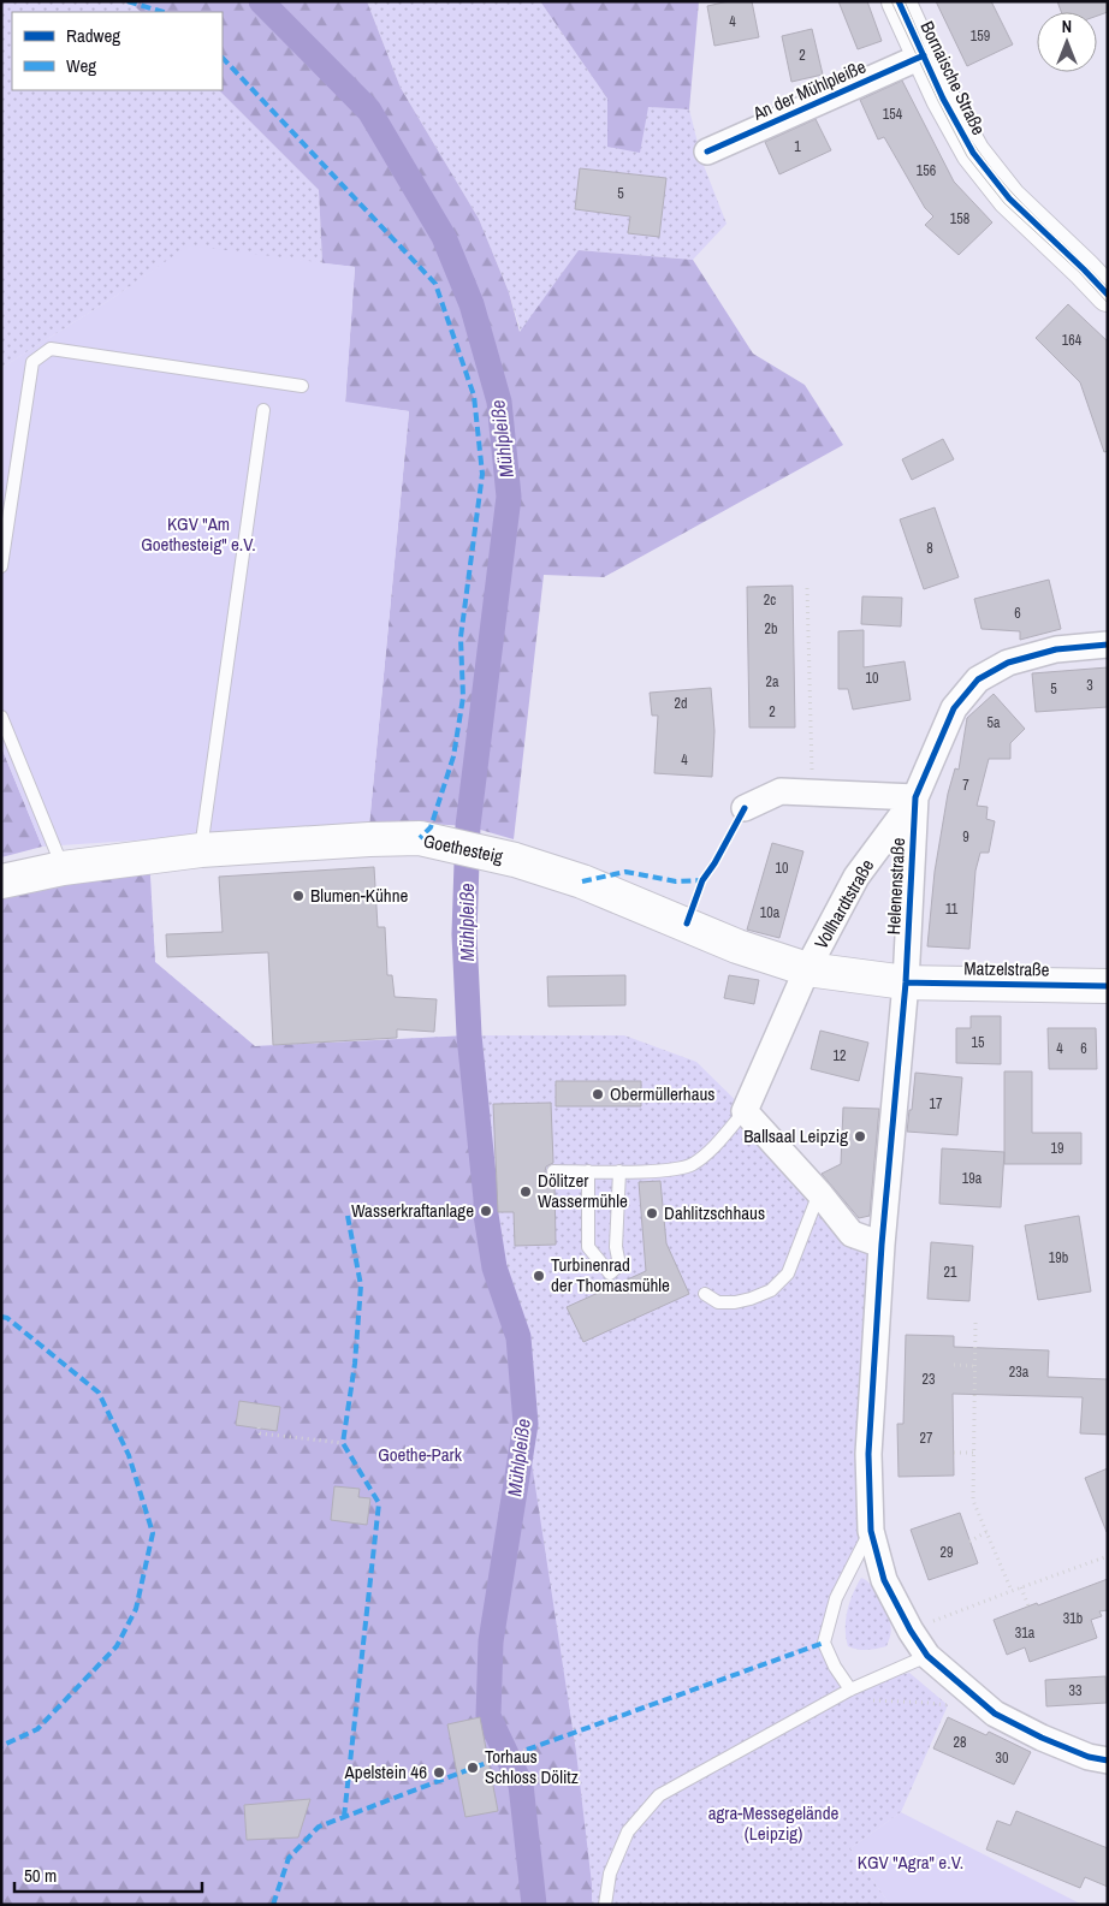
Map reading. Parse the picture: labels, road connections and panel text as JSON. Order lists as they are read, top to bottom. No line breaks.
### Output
{"streets":{"main road":["Bornaische Straße","Goethesteig","Matzelstraße"],"street":["An der Mühlpleiße","Helenenstraße","Vollhardtstraße"]},"crossings":[["Bornaische Straße","An der Mühlpleiße"],["Goethesteig","Helenenstraße"],["Goethesteig","Vollhardtstraße"],["Goethesteig","Matzelstraße"],["Helenenstraße","Vollhardtstraße"],["Helenenstraße","Matzelstraße"]],"water":["Mühlpleiße"],"parks":["KGV \"Am Goethesteig\" e.V.","Goethe-Park","agra-Messegelände (Leipzig)","KGV \"Agra\" e.V."],"places":["Blumen-Kühne","Obermüllerhaus","Ballsaal Leipzig","Dölitzer Wassermühle","Wasserkraftanlage","Dahlitzschhaus","Turbinenrad der Thomasmühle","Torhaus Schloss Dölitz","Apelstein 46"],"house_numbers":["4","159","2","154","1","156","5","158","164","8","2c","6","2b","10","2a","3","5","2d","2","5a","4","7","9","10","11","10a","15","4","6","12","17","19","19a","19b","21","23a","23","27","29","31b","31a","33","28","30"],"legend":["Radweg","Weg"],"scale_bar":"50 m","north":"top"}
